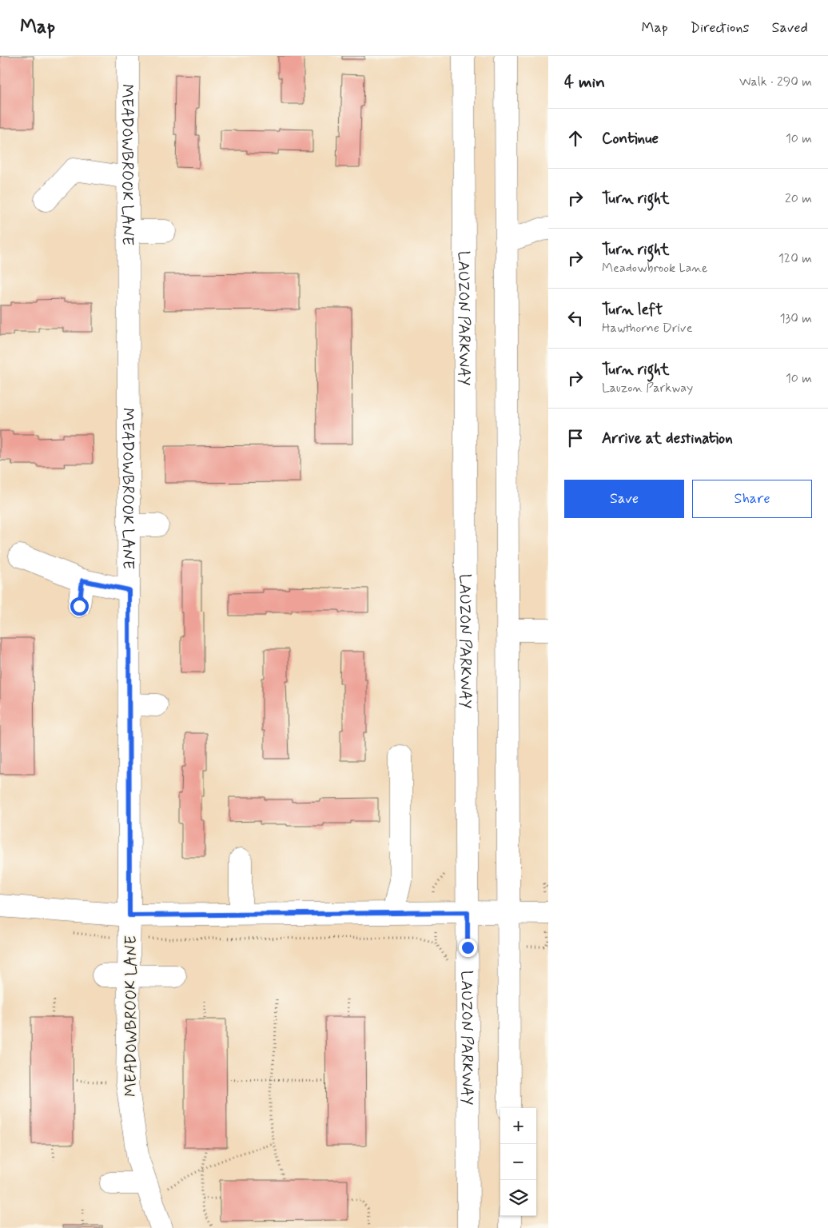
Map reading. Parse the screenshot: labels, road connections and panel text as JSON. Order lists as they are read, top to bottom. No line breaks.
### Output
{"streets":{"main road":["MEADOWBROOK LANE","LAUZON PARKWAY"]},"page":{"header":"Map","nav":["Map","Directions","Saved"],"heading":["4 min","Walk · 290 m"],"list":[["Continue","10 m"],["Turn right","20 m"],["Turn right","Meadowbrook Lane","120 m"],["Turn left","Hawthorne Drive","130 m"],["Turn right","Lauzon Parkway","10 m"],"Arrive at destination"],"buttons":["Save","Share"],"map_buttons":["+","−"]}}
